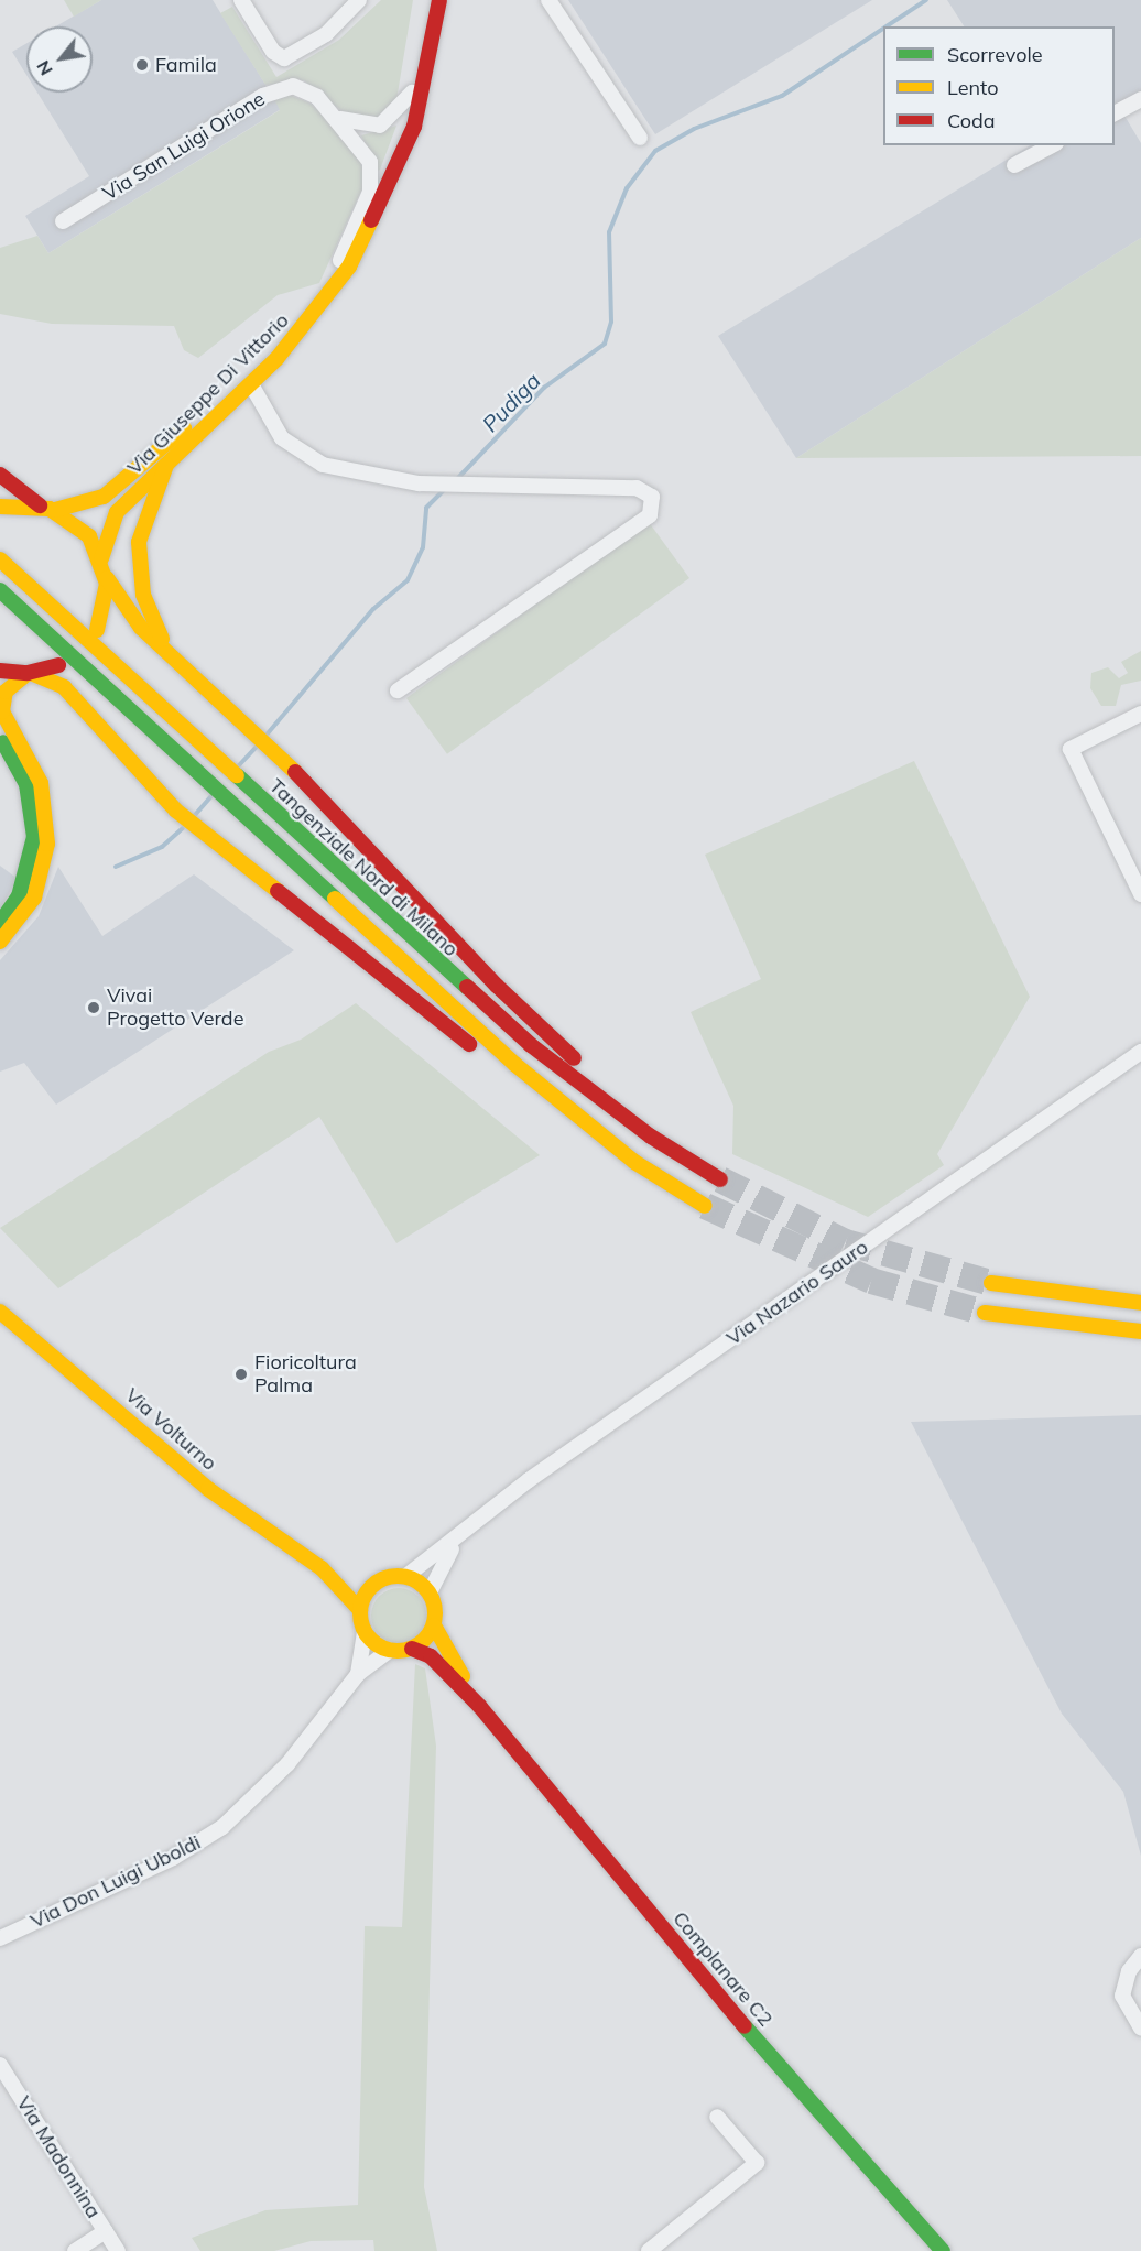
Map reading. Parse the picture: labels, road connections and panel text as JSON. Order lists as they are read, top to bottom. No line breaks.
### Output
{"streets":{"main road":["Via Giuseppe Di Vittorio","Tangenziale Nord di Milano","Via Volturno","Complanare C2"],"street":["Via San Luigi Orione","Via Nazario Sauro","Via Don Luigi Uboldi","Via Madonnina"]},"crossings":[["Via San Luigi Orione","Via Giuseppe Di Vittorio"],["Via Nazario Sauro","Via Volturno"],["Via Nazario Sauro","Via Don Luigi Uboldi"],["Via Nazario Sauro","Complanare C2"],["Via Volturno","Via Don Luigi Uboldi"],["Via Volturno","Complanare C2"],["Via Don Luigi Uboldi","Complanare C2"]],"water":["Pudiga"],"places":["Famila","Vivai Progetto Verde","Fioricoltura Palma"],"legend":["Scorrevole","Lento","Coda"],"north":"bottom left"}
